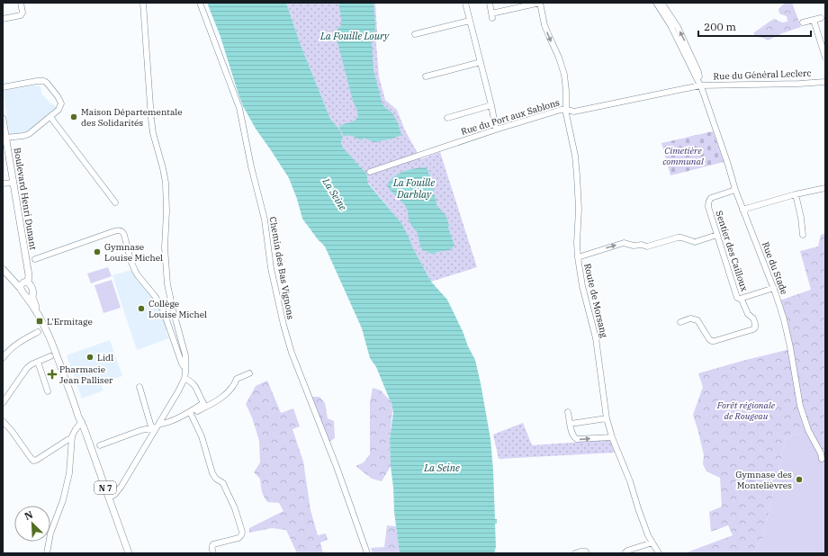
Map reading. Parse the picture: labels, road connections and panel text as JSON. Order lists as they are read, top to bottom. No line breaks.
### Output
{"streets":{"main road":["Boulevard Henri Dunant","N 7"],"street":["Rue du Général Leclerc","Rue du Port aux Sablons","Sentier des Cailloux","Chemin des Bas Vignons","Rue du Stade","Route de Morsang"]},"crossings":[["Rue du Général Leclerc","Rue du Port aux Sablons"],["Rue du Général Leclerc","Rue du Stade"],["Rue du Port aux Sablons","Rue du Stade"],["Rue du Port aux Sablons","Route de Morsang"],["Boulevard Henri Dunant","N 7"],["Sentier des Cailloux","Rue du Stade"]],"water":["La Fouille Loury","La Fouille Darblay","La Seine"],"parks":["Cimetière communal","Forêt régionale de Rougeau"],"places":{"other":["Maison Départementale des Solidarités","Gymnase Louise Michel","Collège Louise Michel","Lidl","Gymnase des Montelièvres"],"transit":["L'Ermitage"],"health":["Pharmacie Jean Palliser"]},"scale_bar":"200 m","north":"top left"}
